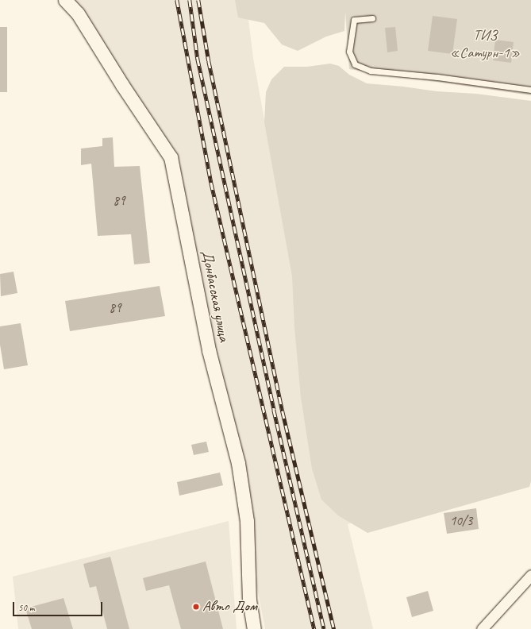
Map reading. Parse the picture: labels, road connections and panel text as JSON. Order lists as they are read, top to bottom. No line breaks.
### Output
{"streets":{"street":["Донбасская улица"]},"parks":["ТИЗ «Сатурн-1»"],"places":["Авто Дом"],"house_numbers":["89","89","10/3"],"scale_bar":"50 m"}
